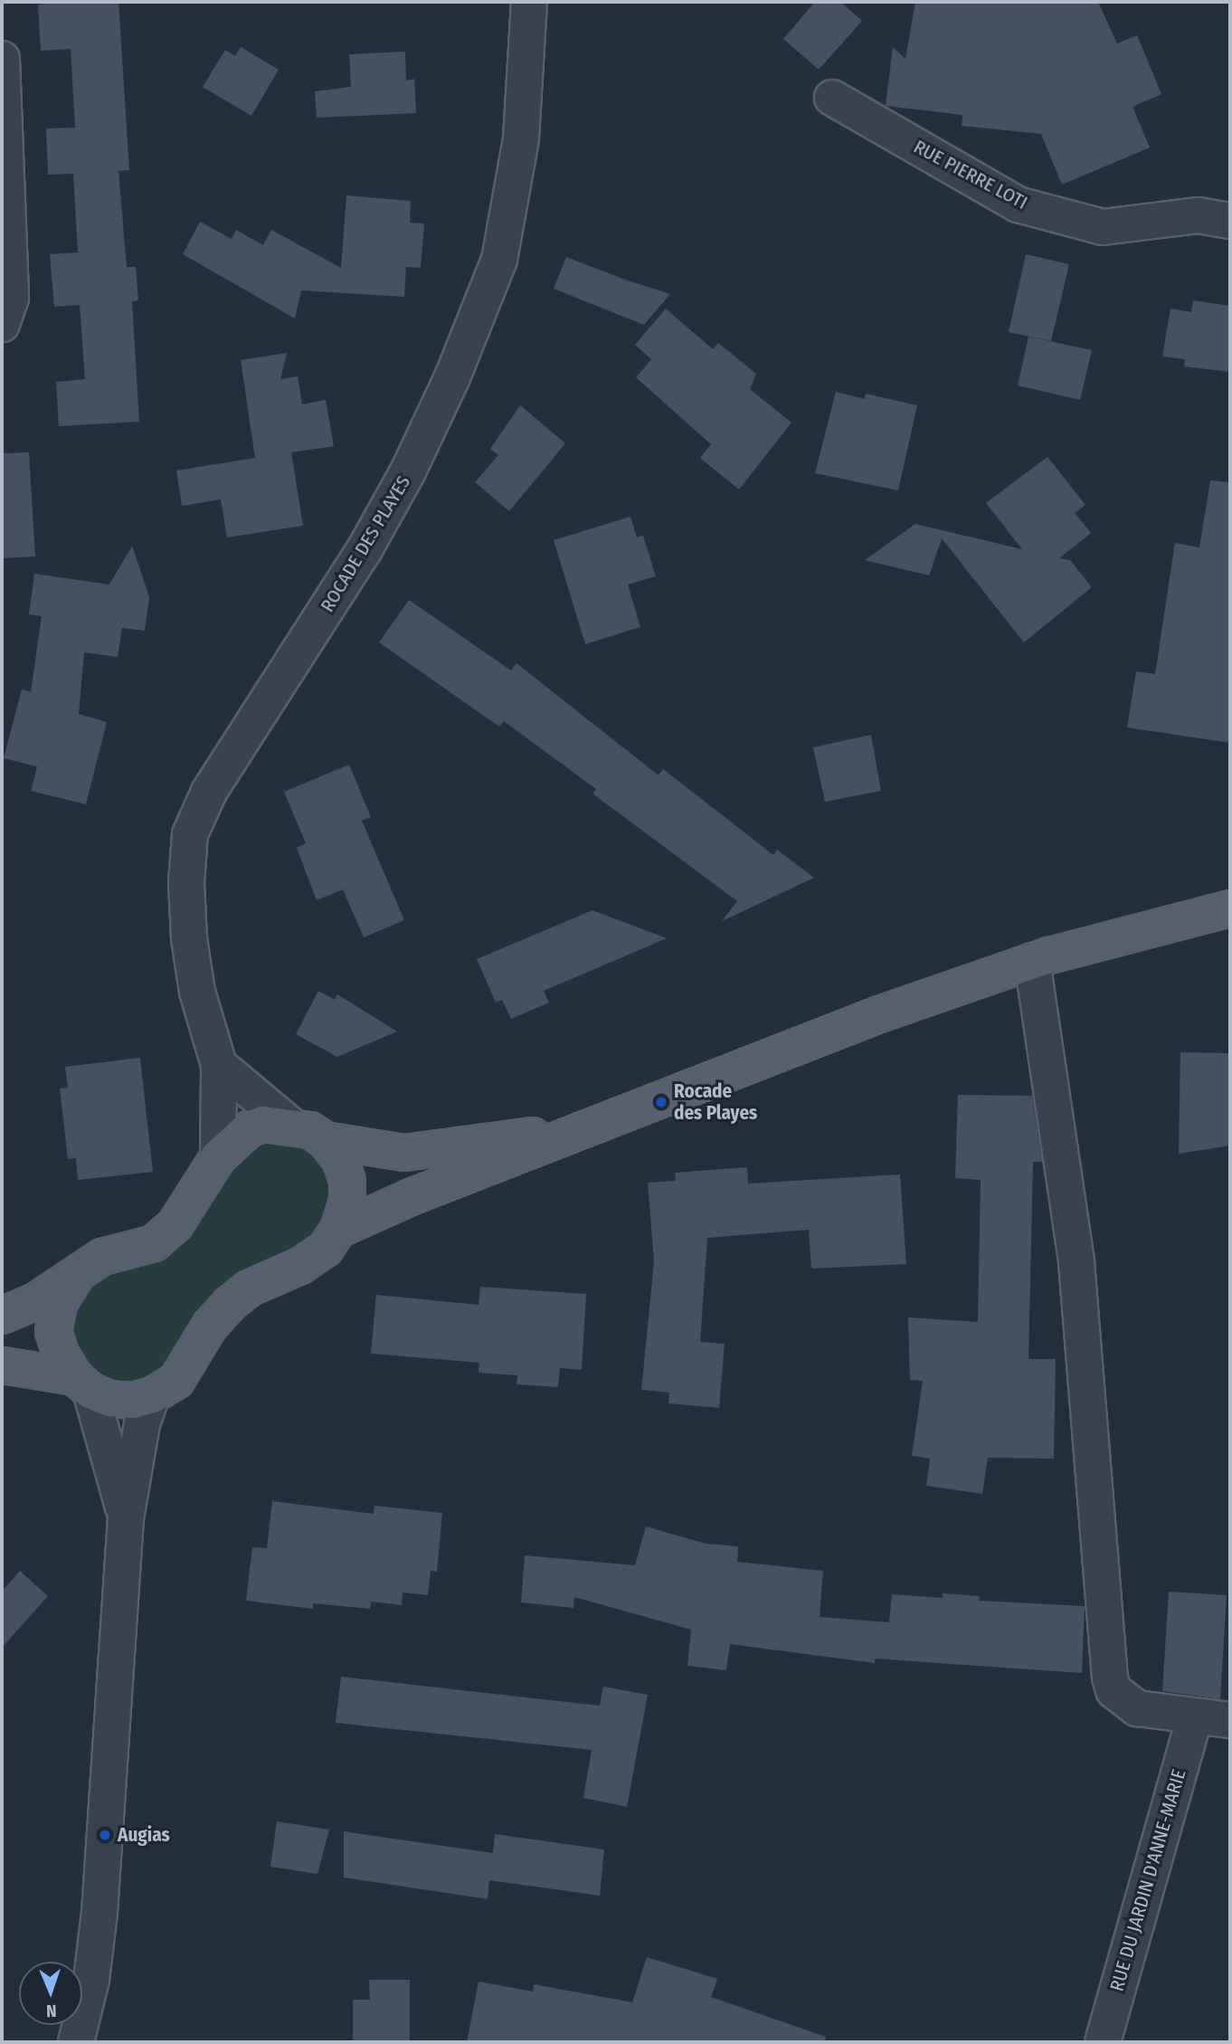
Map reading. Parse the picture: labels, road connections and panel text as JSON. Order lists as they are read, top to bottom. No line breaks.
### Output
{"streets":{"street":["RUE PIERRE LOTI","ROCADE DES PLAYES","RUE DU JARDIN D'ANNE-MARIE"]},"places":["Rocade des Playes","Augias"],"north":"bottom"}
